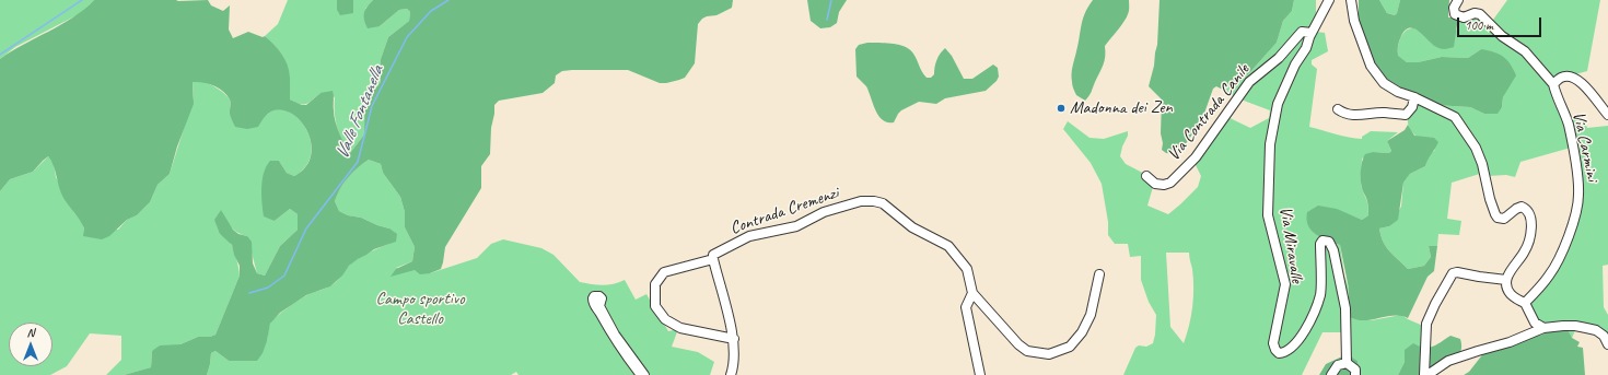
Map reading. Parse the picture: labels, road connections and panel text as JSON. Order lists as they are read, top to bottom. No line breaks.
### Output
{"streets":{"street":["Via Contrada Canile","Via Carmini","Contrada Cremenzi","Via Miravalle"]},"crossings":[["Via Contrada Canile","Via Miravalle"]],"water":["Valle Fontanella"],"parks":["Campo sportivo Castello"],"places":["Madonna dei Zen"],"scale_bar":"100 m","north":"top"}
